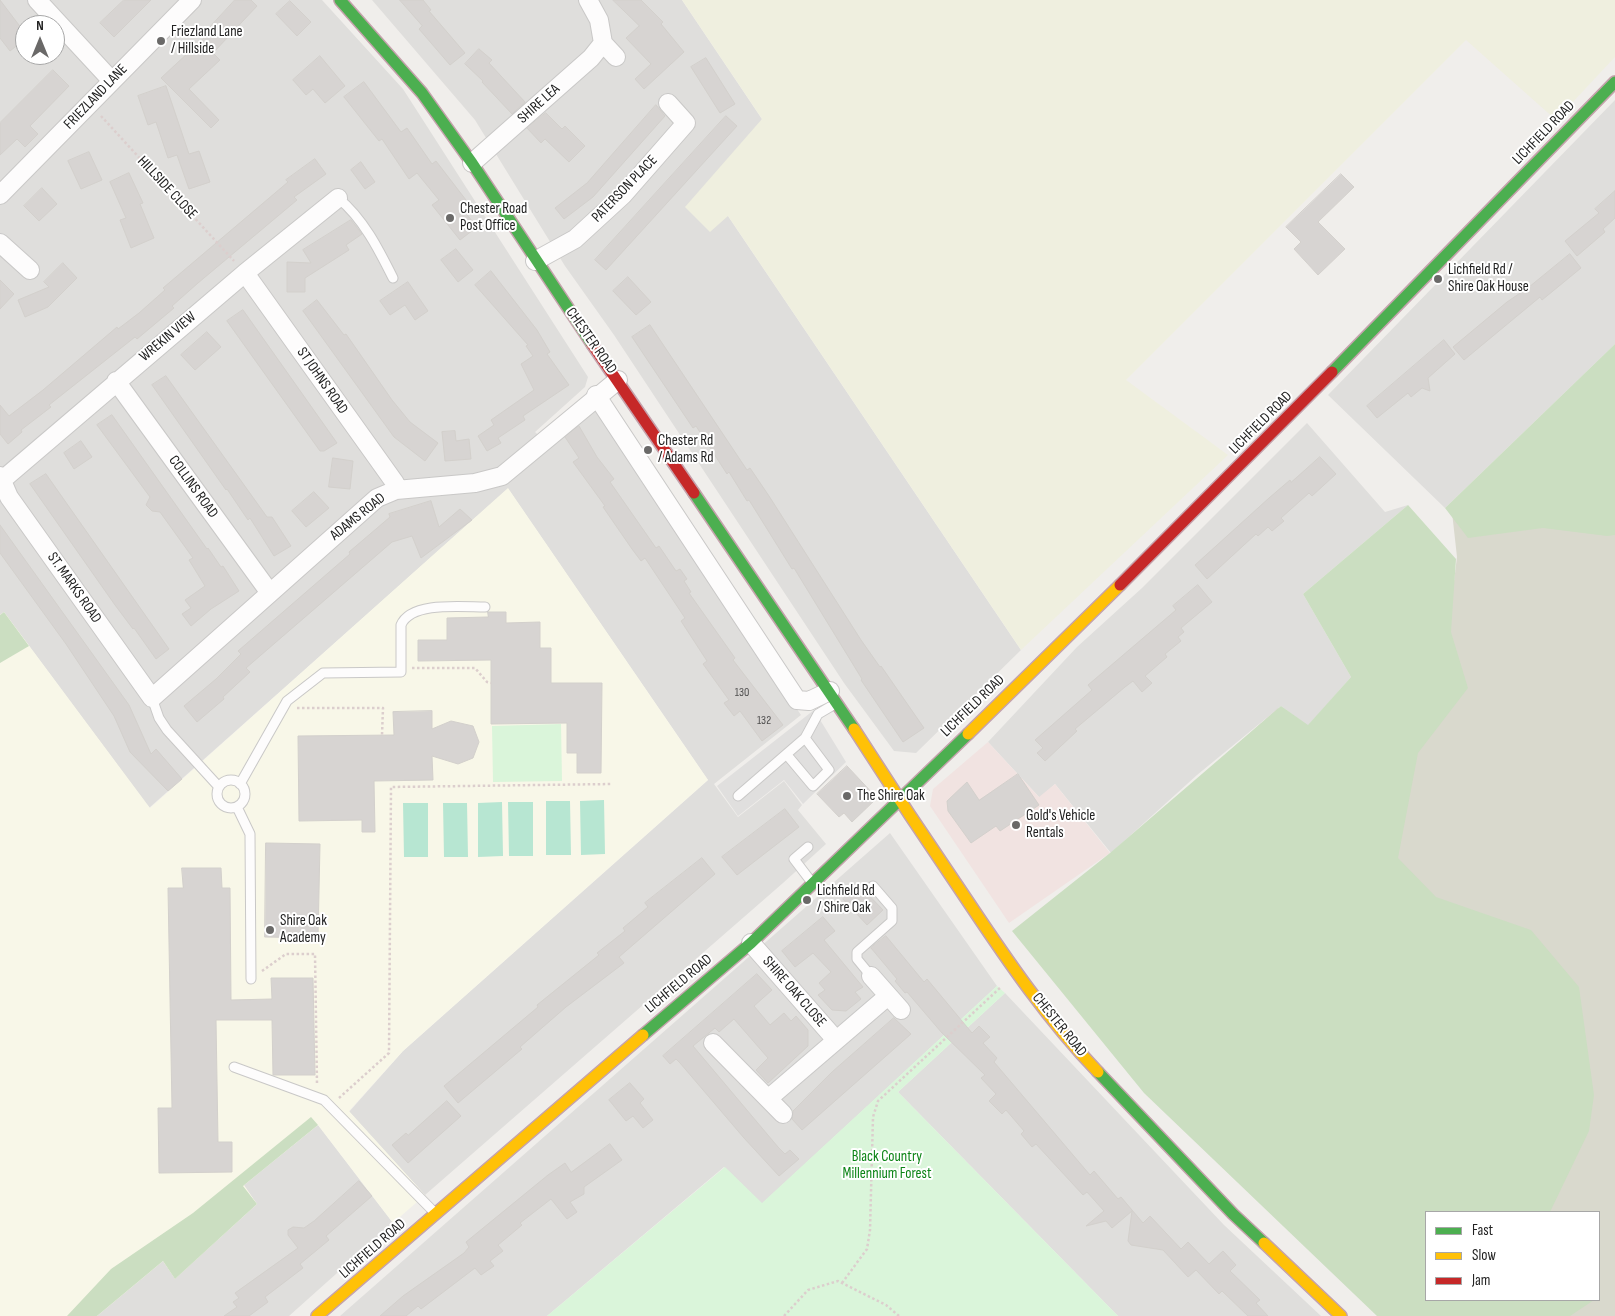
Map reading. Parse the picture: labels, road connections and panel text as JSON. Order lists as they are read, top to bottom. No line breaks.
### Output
{"streets":{"highway":["LICHFIELD ROAD","CHESTER ROAD"],"street":["FRIEZLAND LANE","SHIRE LEA","PATERSON PLACE","WREKIN VIEW","ST JOHNS ROAD","COLLINS ROAD","ADAMS ROAD","ST. MARKS ROAD","SHIRE OAK CLOSE"],"path":["HILLSIDE CLOSE"]},"crossings":[["FRIEZLAND LANE","HILLSIDE CLOSE"],["SHIRE LEA","CHESTER ROAD"],["LICHFIELD ROAD","CHESTER ROAD"],["LICHFIELD ROAD","SHIRE OAK CLOSE"],["HILLSIDE CLOSE","WREKIN VIEW"],["HILLSIDE CLOSE","ST JOHNS ROAD"],["PATERSON PLACE","CHESTER ROAD"],["WREKIN VIEW","ST JOHNS ROAD"],["WREKIN VIEW","COLLINS ROAD"],["WREKIN VIEW","ST. MARKS ROAD"],["CHESTER ROAD","ADAMS ROAD"],["ST JOHNS ROAD","ADAMS ROAD"],["COLLINS ROAD","ADAMS ROAD"],["ADAMS ROAD","ST. MARKS ROAD"]],"parks":["Black Country Millennium Forest"],"places":["Friezland Lane / Hillside","Chester Road Post Office","Lichfield Rd / Shire Oak House","Chester Rd / Adams Rd","The Shire Oak","Gold's Vehicle Rentals","Lichfield Rd / Shire Oak","Shire Oak Academy"],"house_numbers":["130","132"],"legend":["Fast","Slow","Jam"],"north":"top"}
